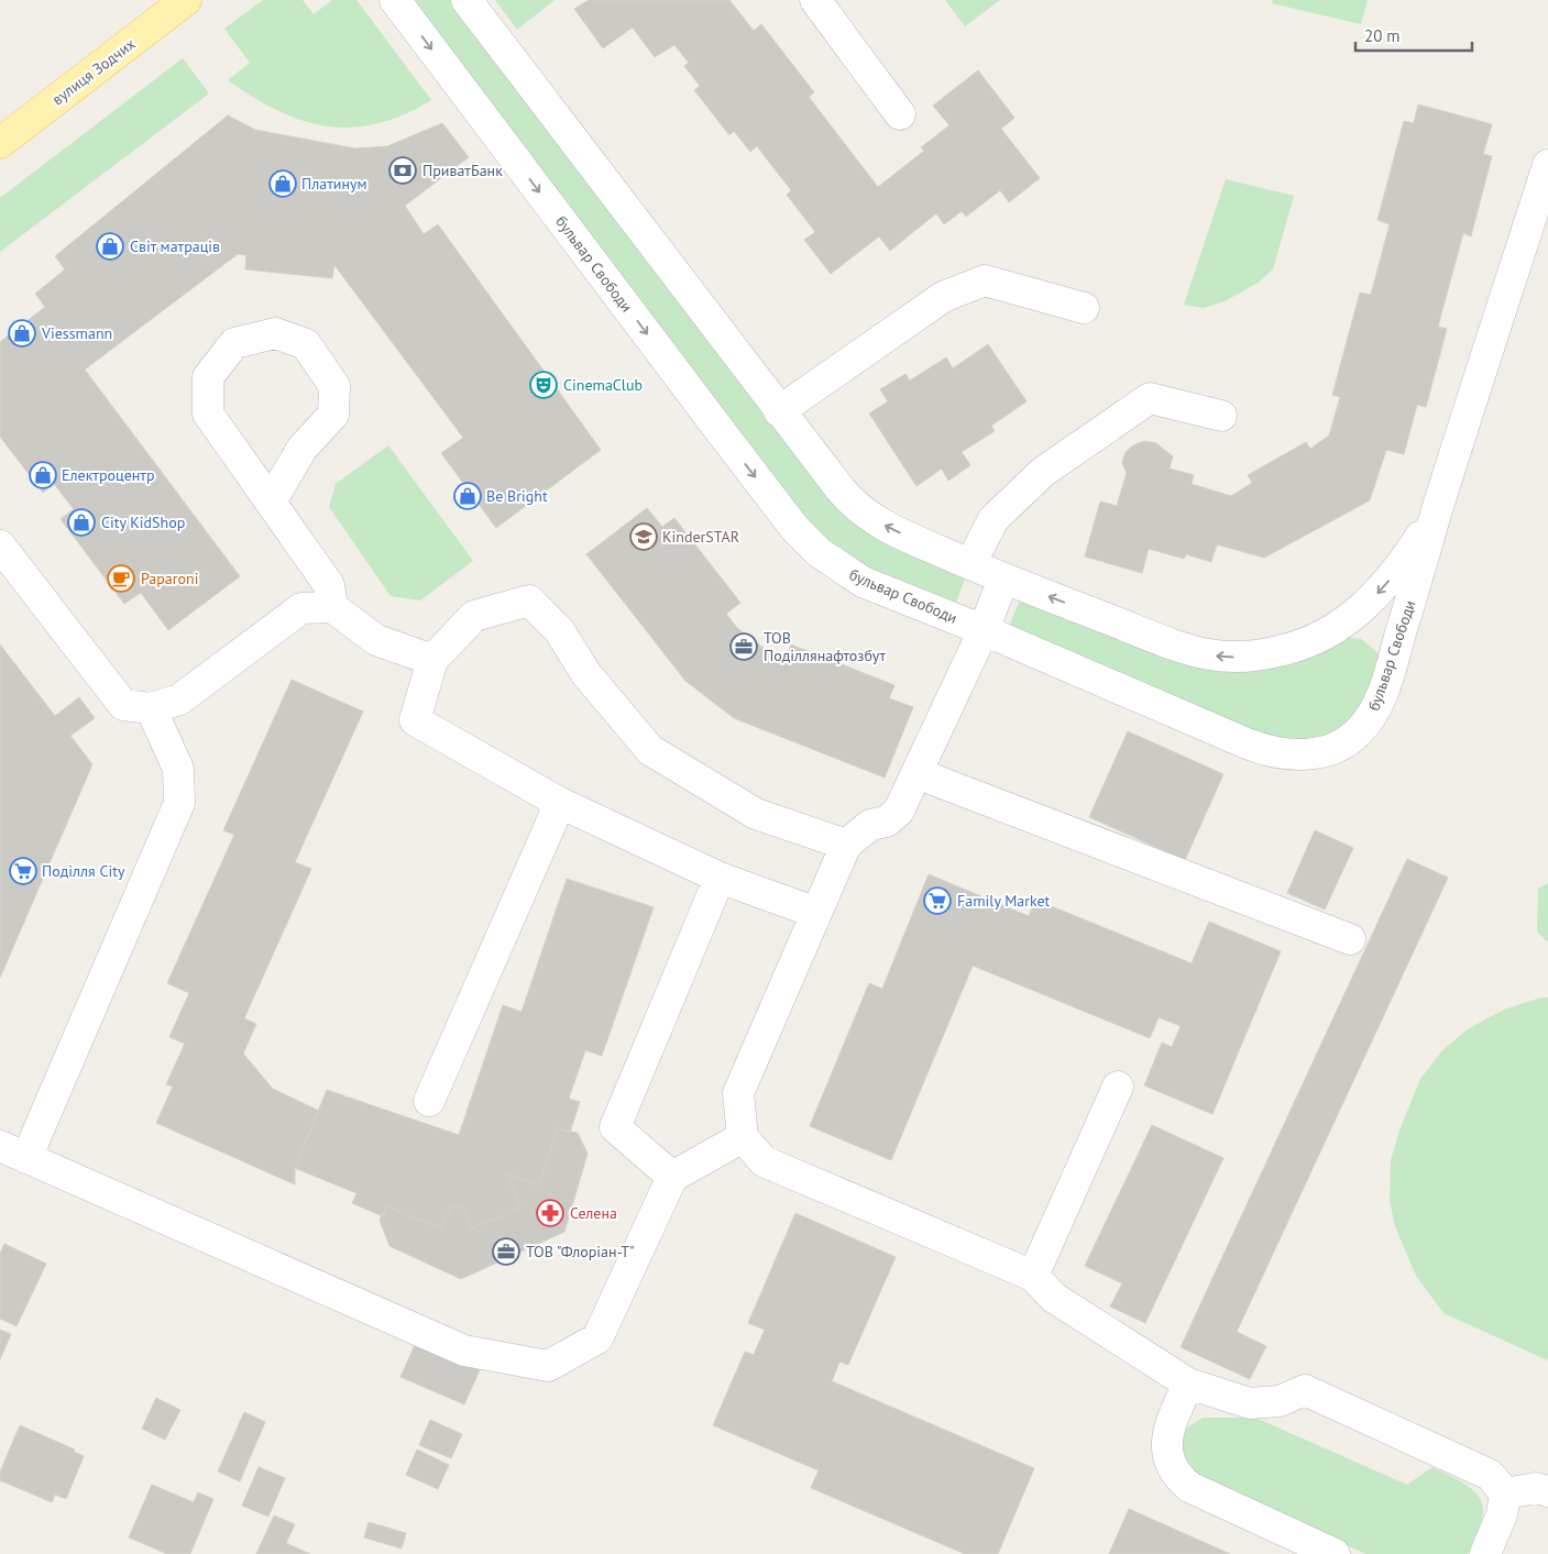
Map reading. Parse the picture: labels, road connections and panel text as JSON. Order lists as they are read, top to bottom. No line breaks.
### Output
{"streets":{"main road":["вулиця Зодчих"],"street":["бульвар Свободи"]},"places":{"bank":["ПриватБанк"],"shop":["Платинум","Світ матраців","Viessmann","Електроцентр","Be Bright","City KidShop"],"theatre":["CinemaClub"],"school or university":["KinderSTAR"],"cafe":["Paparoni"],"office":["ТОВ Поділлянафтозбут","ТОВ \"Флоріан-Т\""],"supermarket":["Поділля City","Family Market"],"pharmacy":["Селена"]},"scale_bar":"20 m"}
